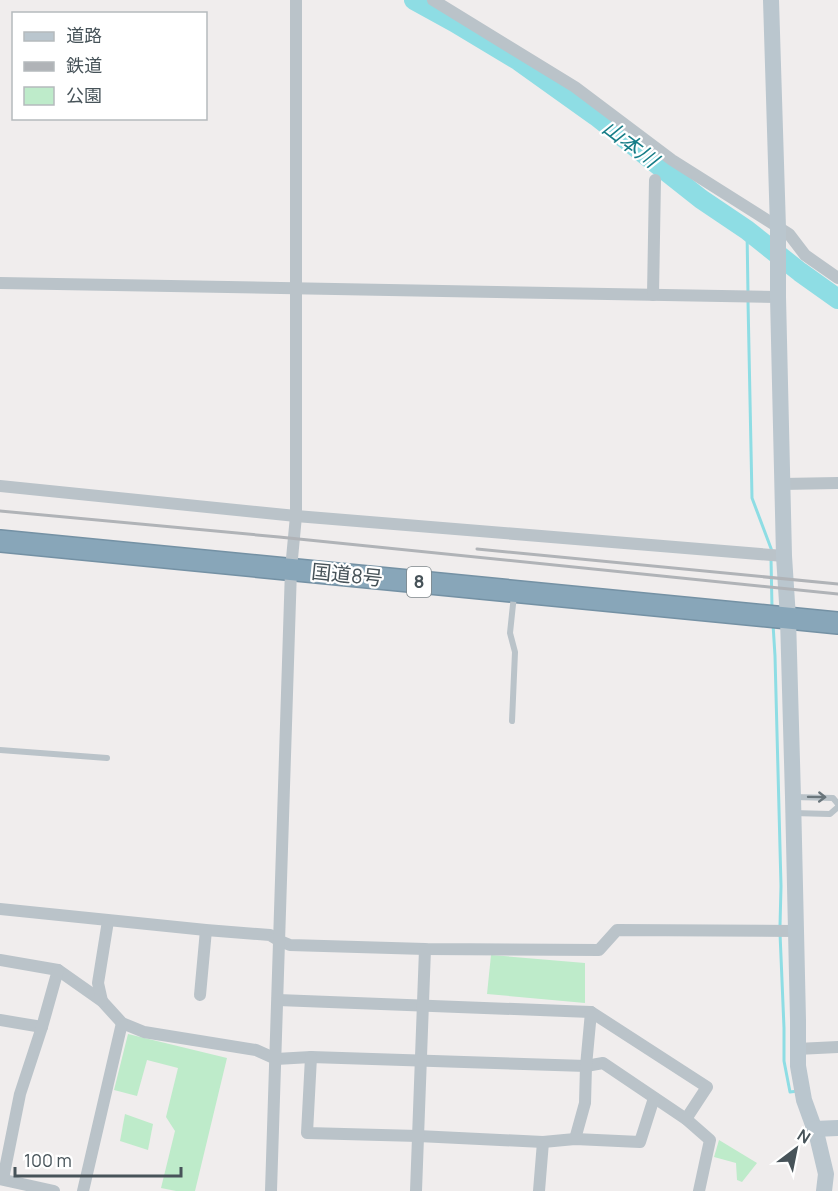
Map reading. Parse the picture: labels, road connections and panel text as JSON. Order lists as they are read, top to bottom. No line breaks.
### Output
{"streets":{"highway":["国道8号","8"]},"water":["山本川"],"legend":["道路","鉄道","公園"],"scale_bar":"100 m","north":"top right"}
